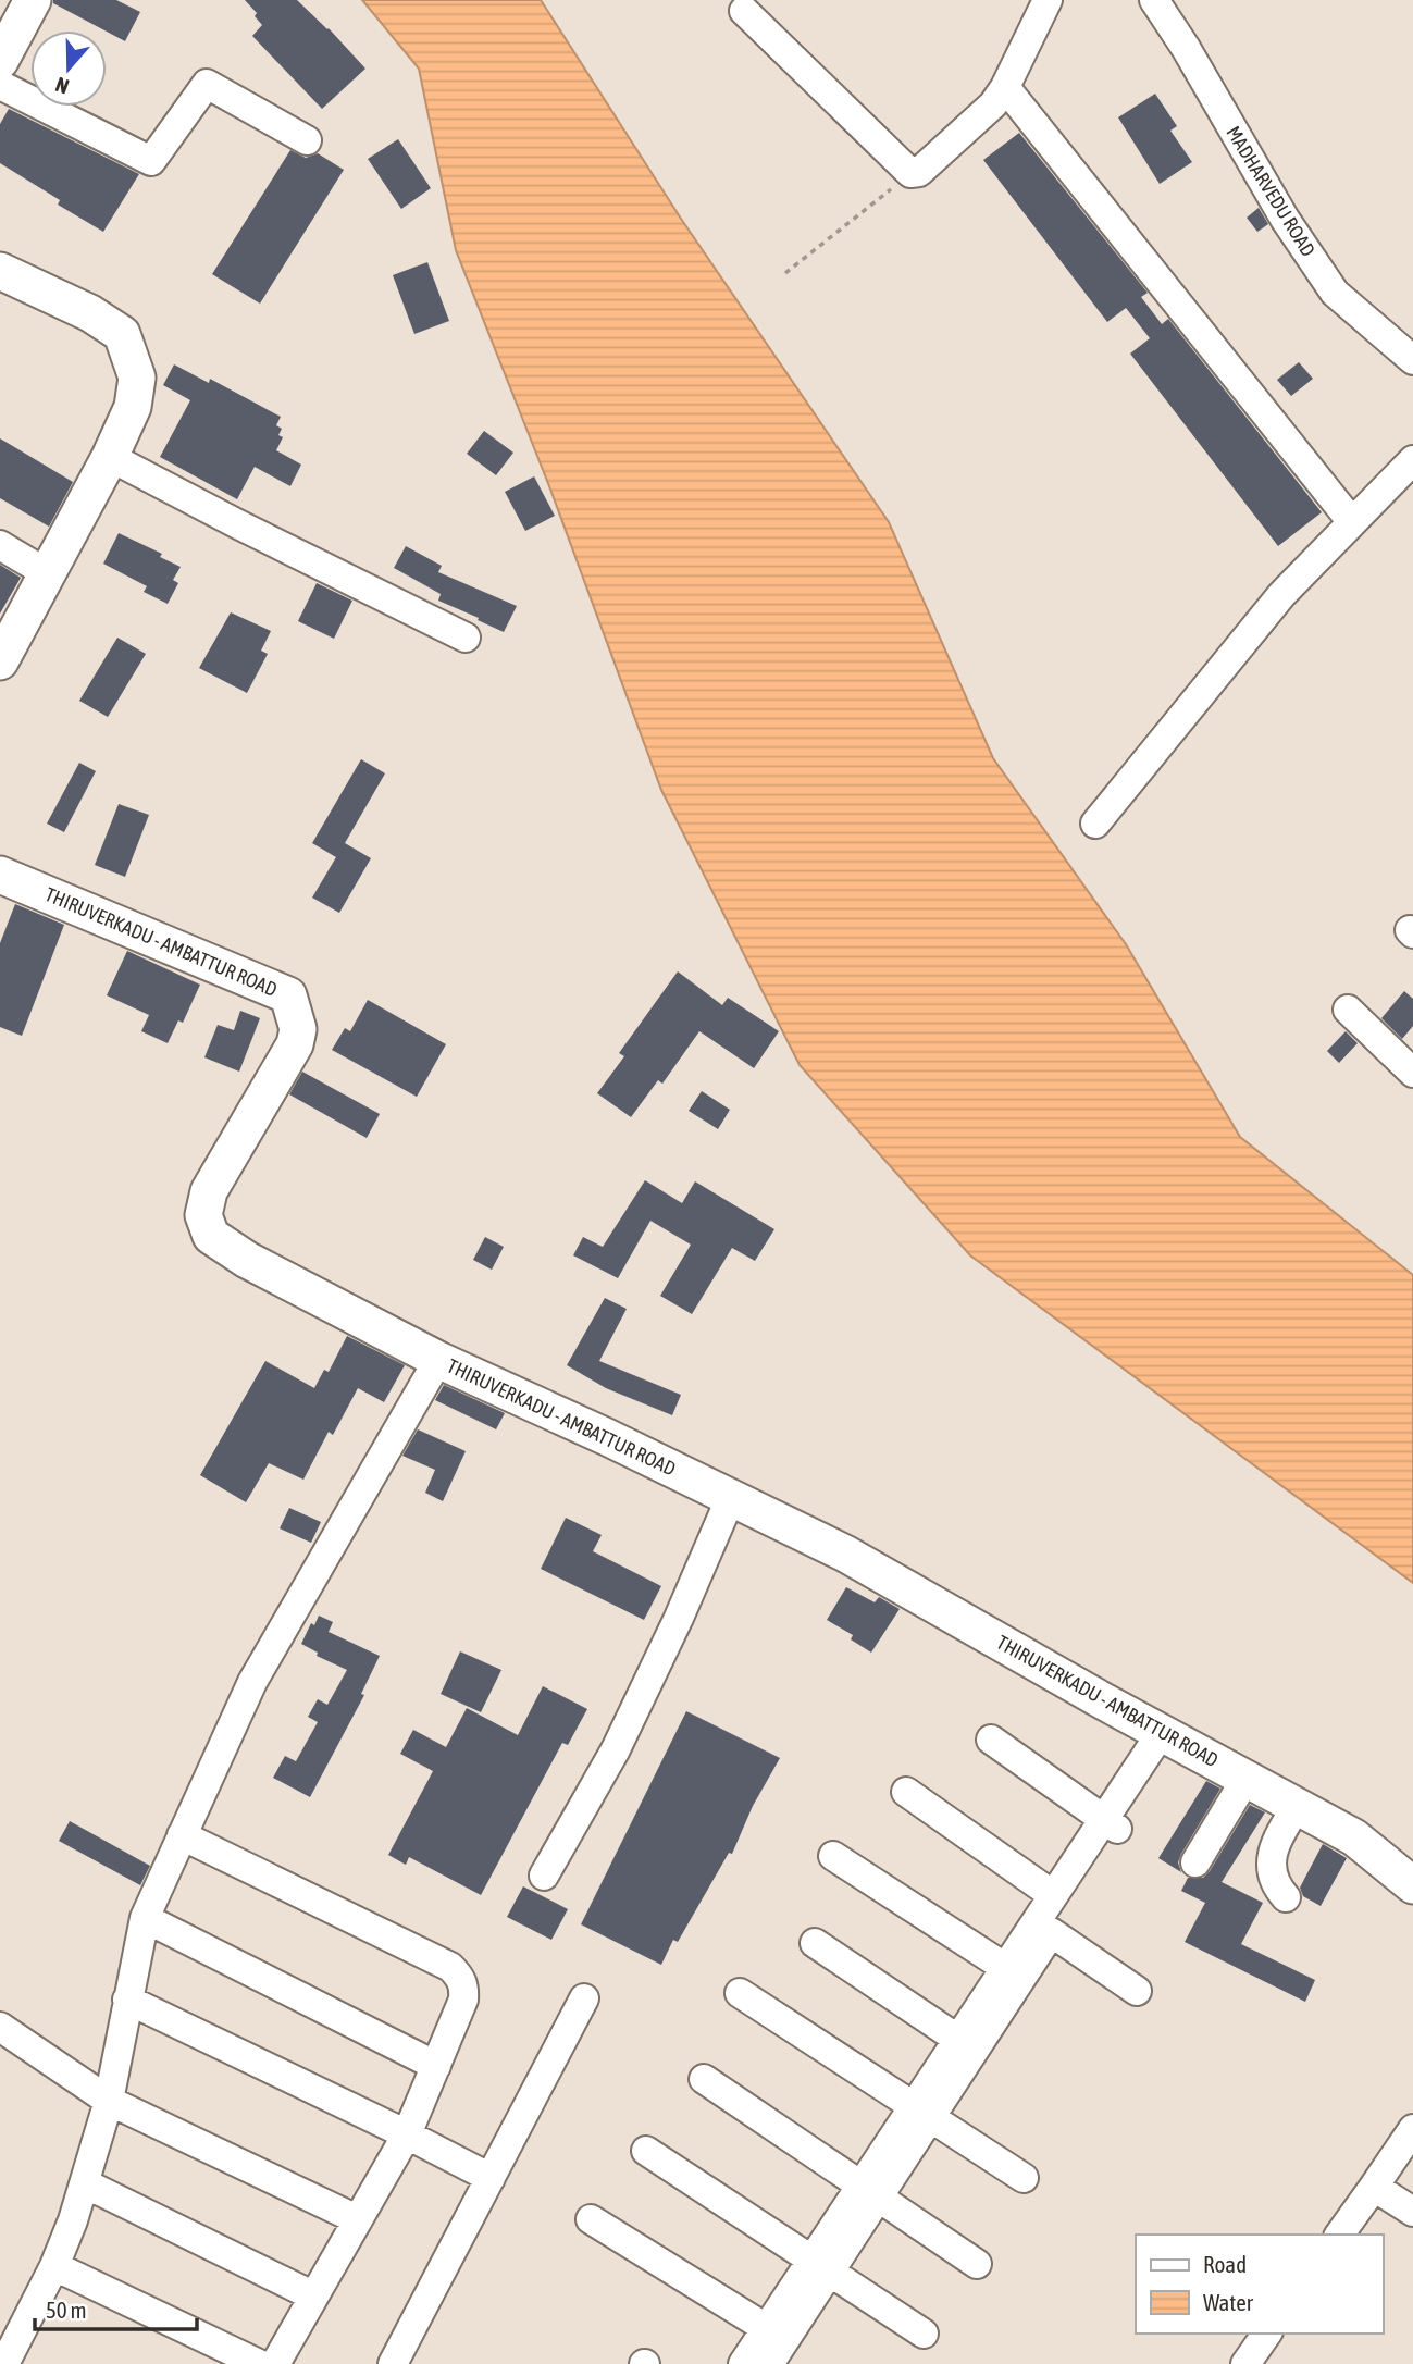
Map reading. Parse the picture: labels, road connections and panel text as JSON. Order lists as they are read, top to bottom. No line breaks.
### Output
{"streets":{"main road":["THIRUVERKADU - AMBATTUR ROAD"],"street":["MADHARVEDU ROAD"]},"legend":["Road","Water"],"scale_bar":"50 m","north":"bottom"}
